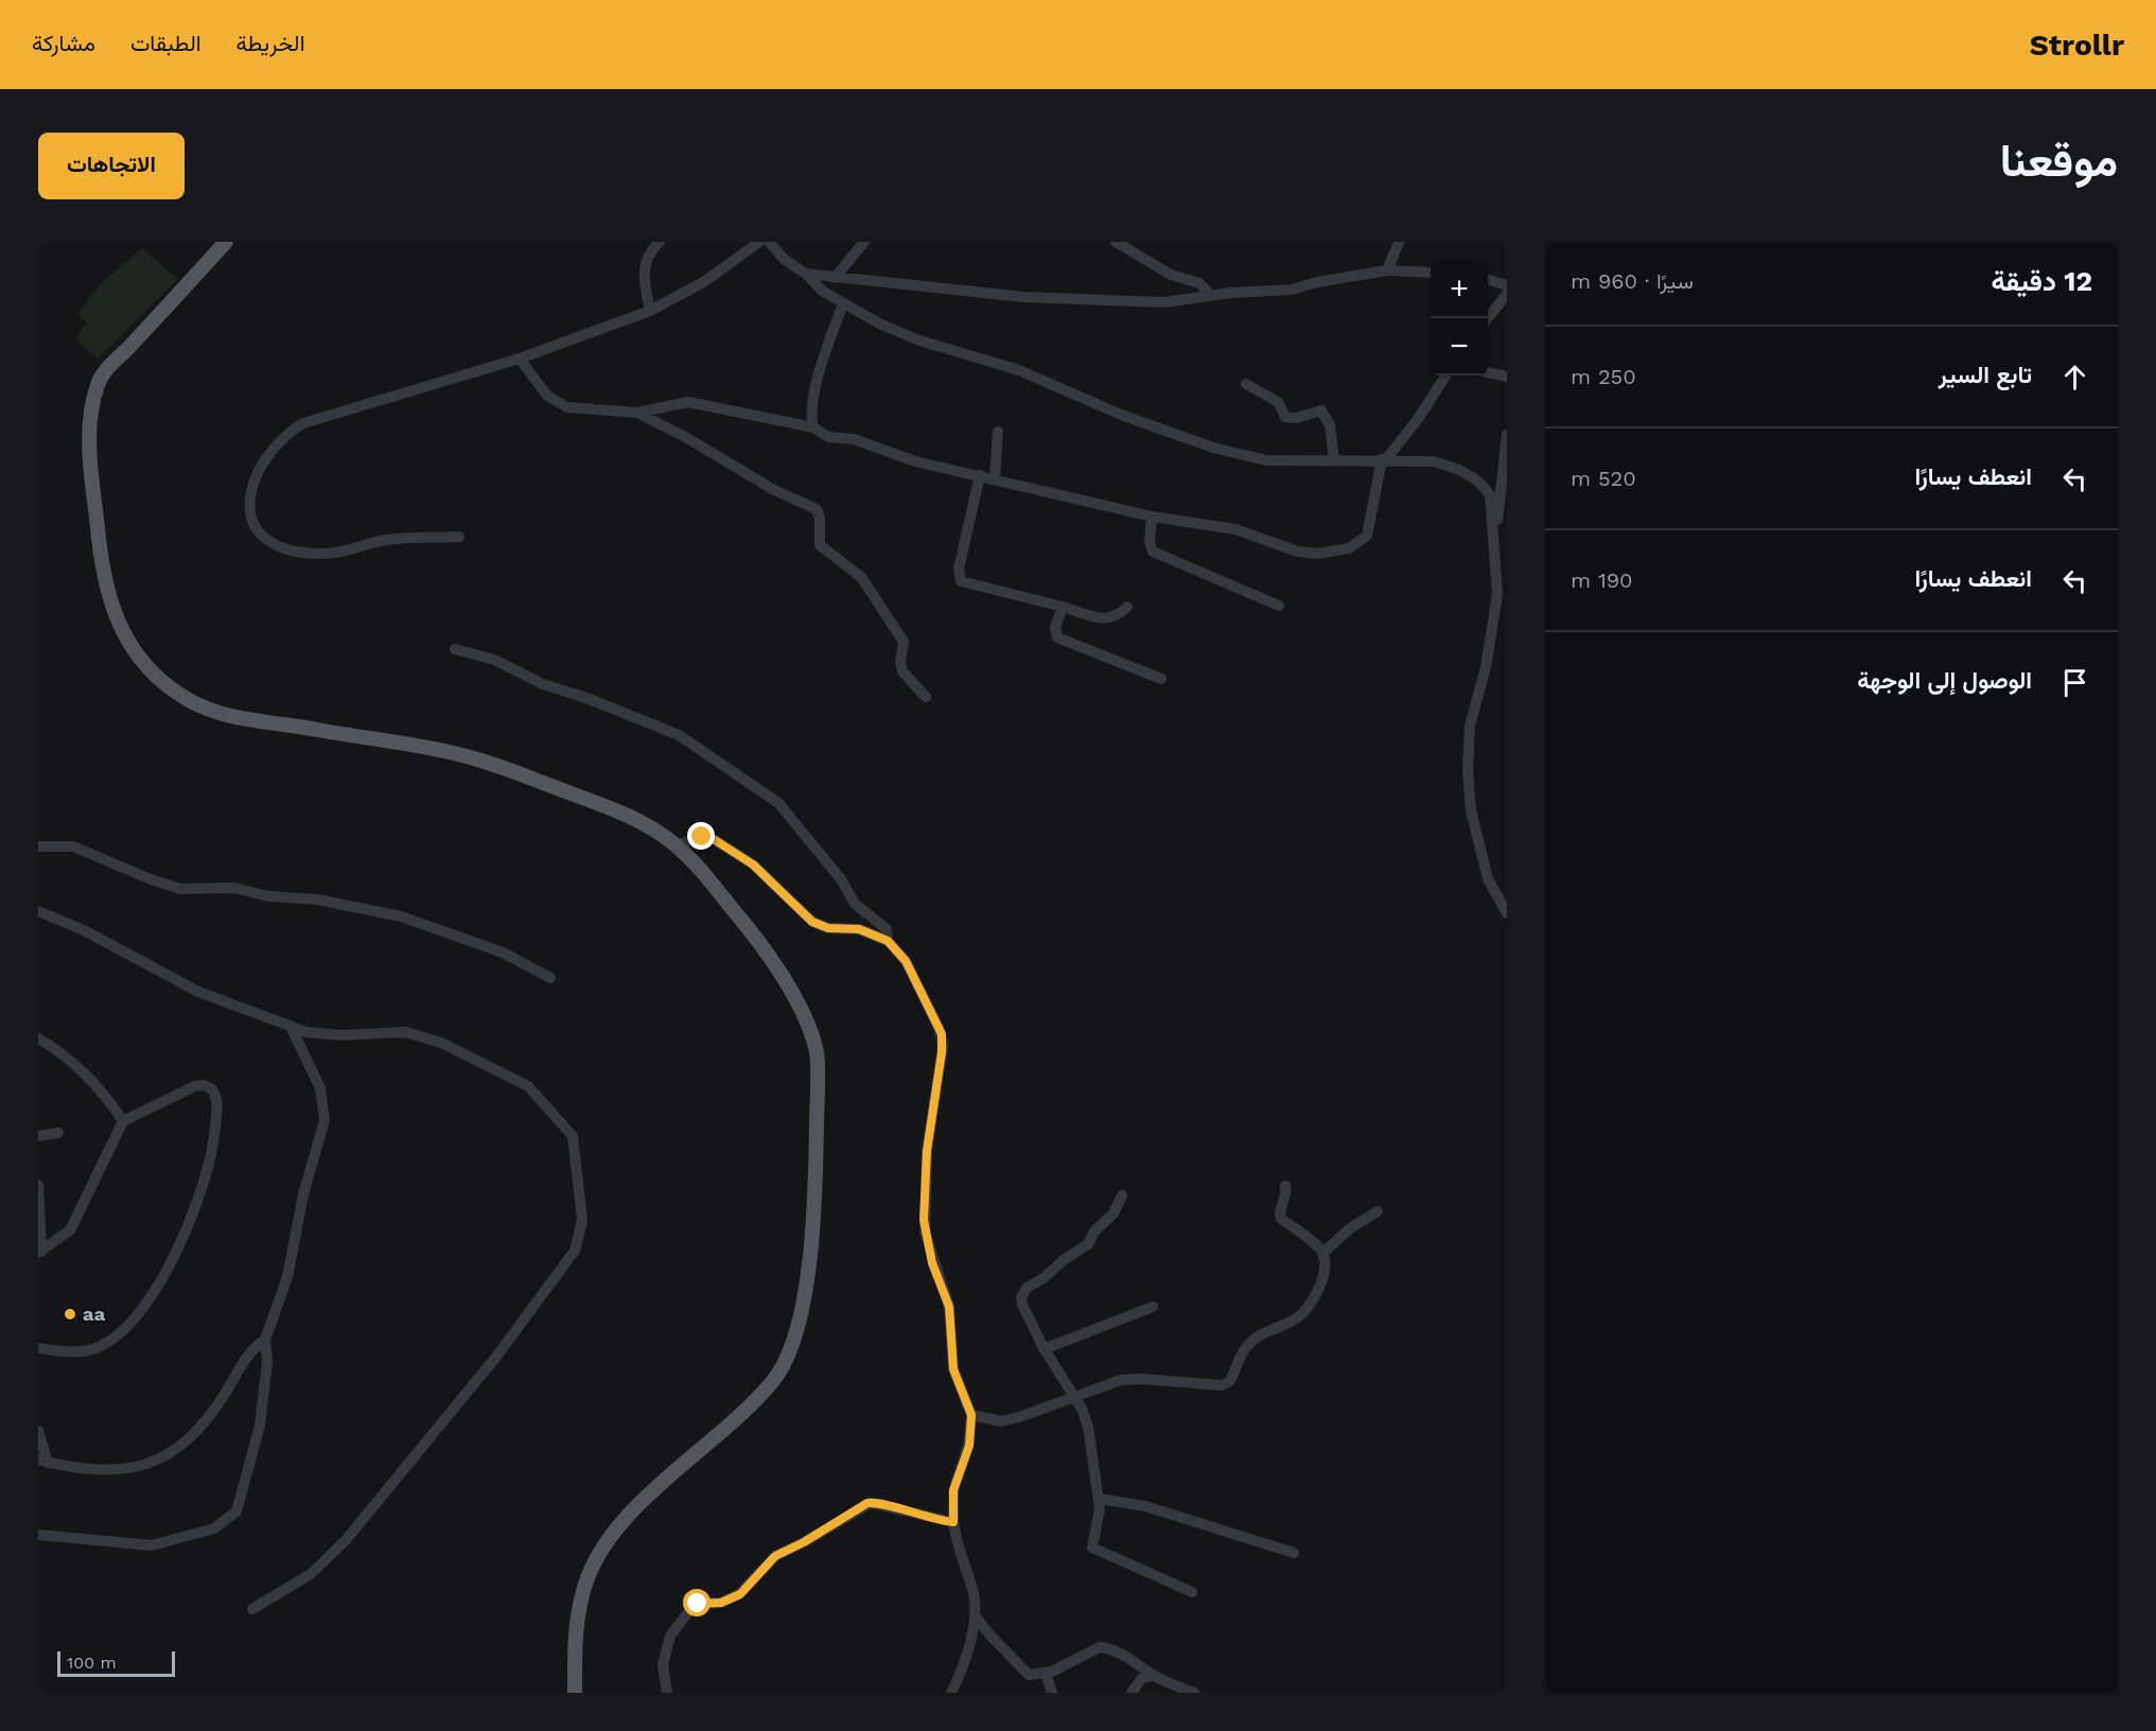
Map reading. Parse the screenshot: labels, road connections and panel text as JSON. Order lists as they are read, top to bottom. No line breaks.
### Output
{"places":["aa"],"scale_bar":"100 m","page":{"header":"Strollr","nav":["الخريطة","الطبقات","مشاركة"],"title":"موقعنا","buttons":"الاتجاهات","heading":["12 دقيقة","سيرًا · 960 m"],"map_buttons":["+","−"],"list":[["تابع السير","250 m"],["انعطف يسارًا","520 m"],["انعطف يسارًا","190 m"],"الوصول إلى الوجهة"],"scale":"100 m"}}
